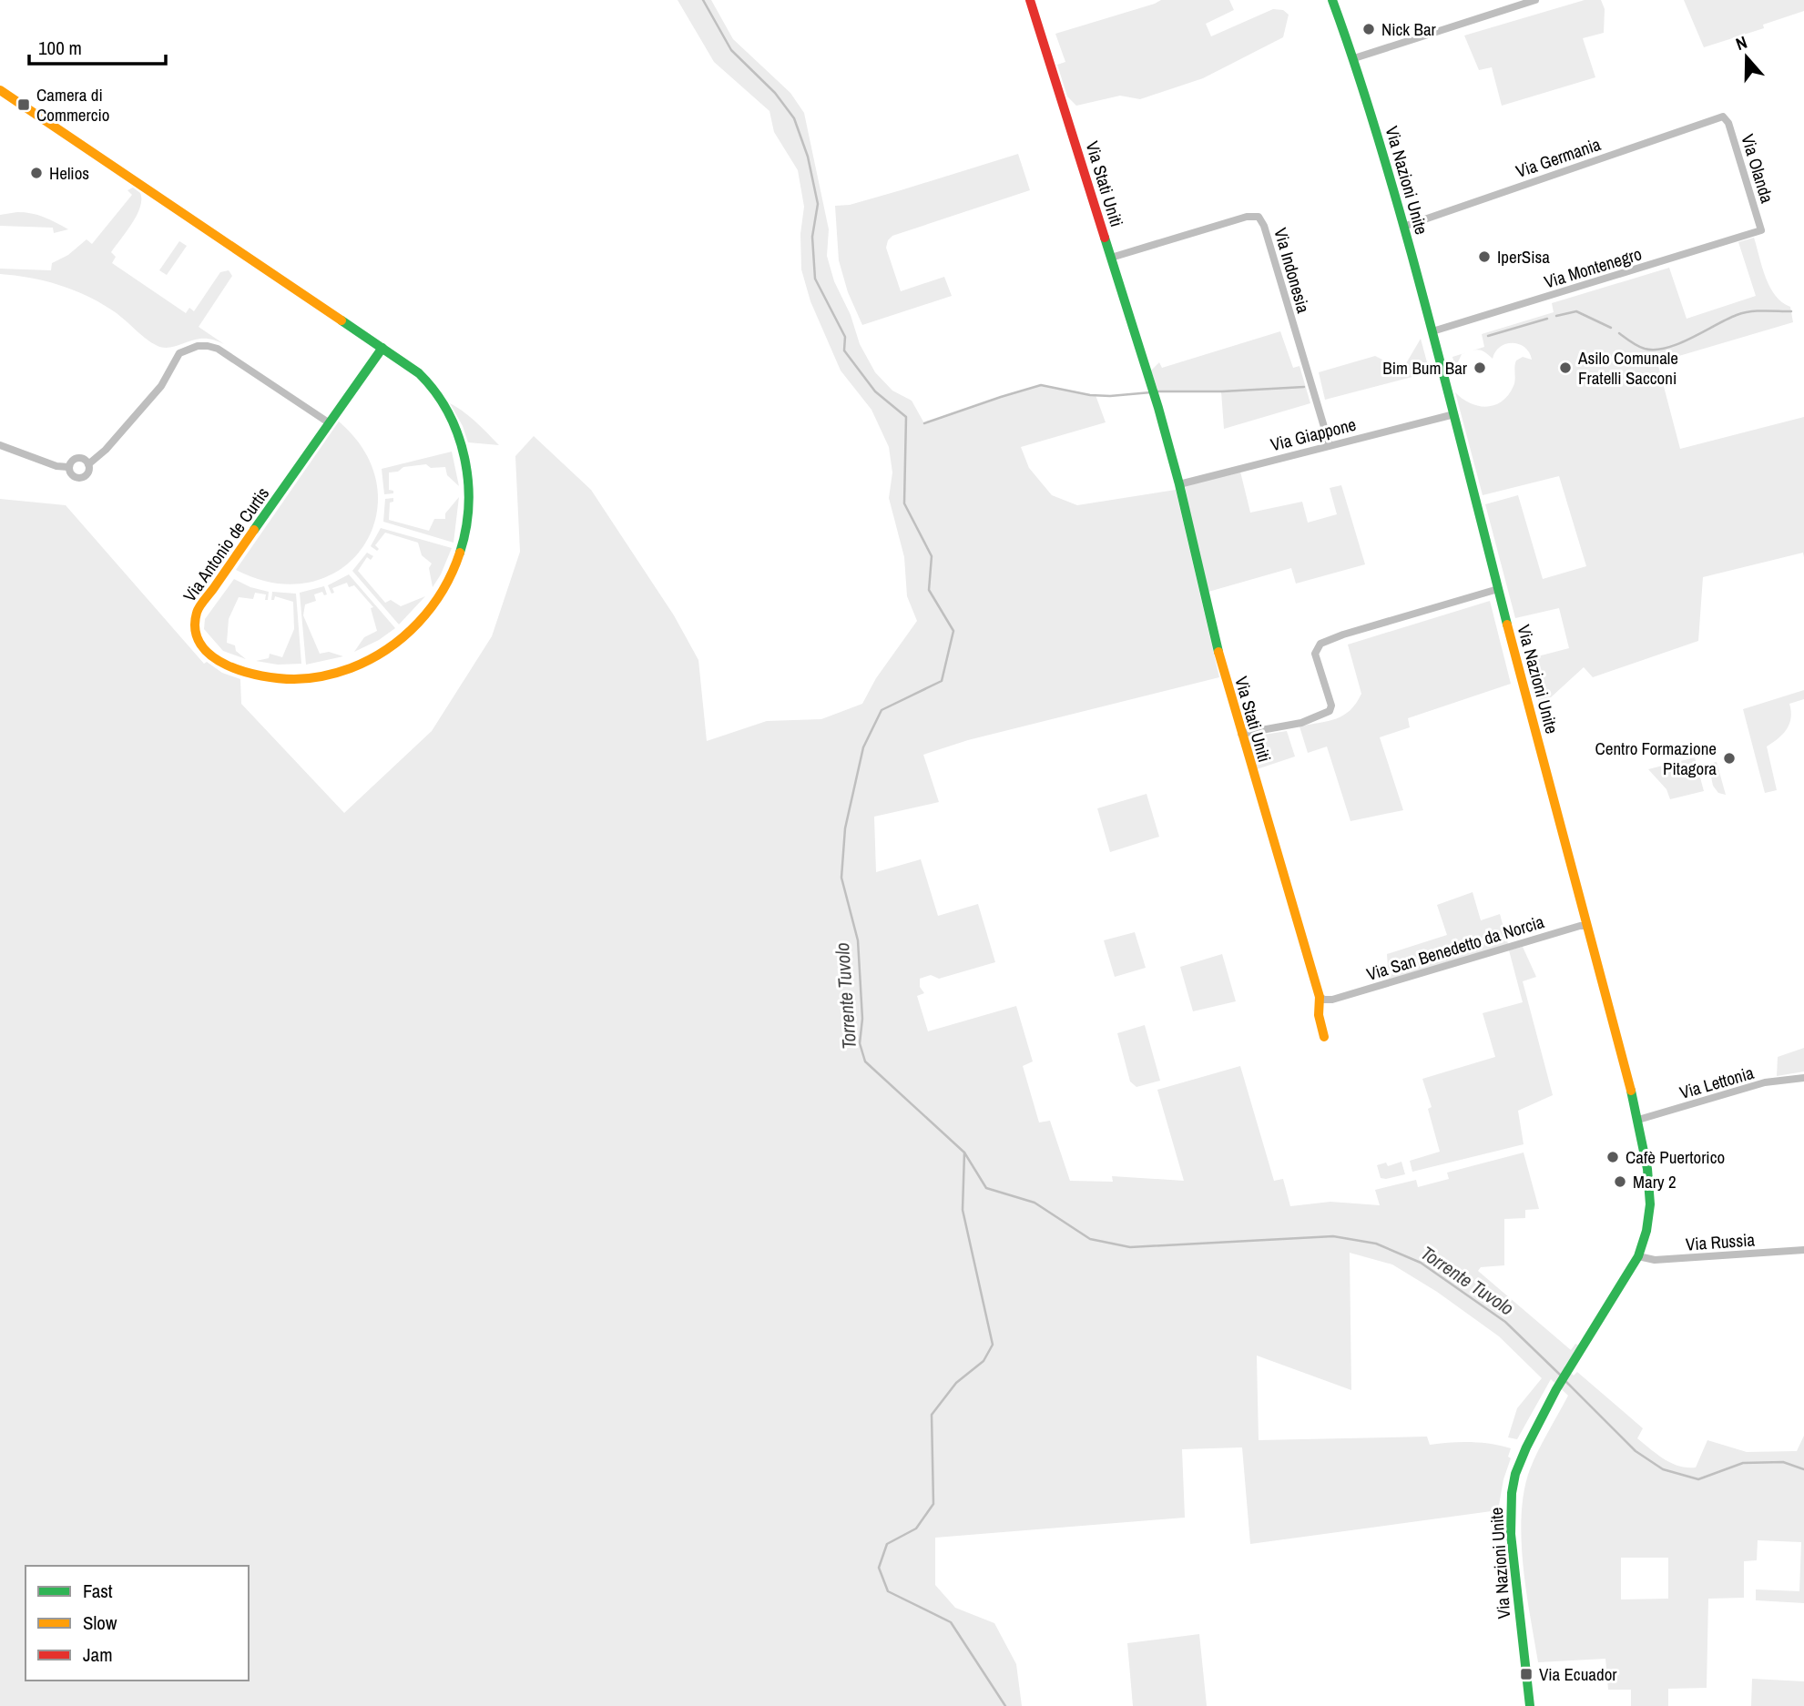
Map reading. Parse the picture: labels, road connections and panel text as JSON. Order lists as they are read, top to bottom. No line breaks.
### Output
{"streets":{"street":["Via Germania","Via Olanda","Via Nazioni Unite","Via Stati Uniti","Via Montenegro","Via Indonesia","Via Giappone","Via Antonio de Curtis","Via San Benedetto da Norcia","Via Lettonia","Via Russia"]},"crossings":[["Via Germania","Via Olanda"],["Via Germania","Via Nazioni Unite"],["Via Olanda","Via Montenegro"],["Via Nazioni Unite","Via Montenegro"],["Via Nazioni Unite","Via Giappone"],["Via Nazioni Unite","Via San Benedetto da Norcia"],["Via Nazioni Unite","Via Lettonia"],["Via Nazioni Unite","Via Russia"],["Via Stati Uniti","Via Indonesia"],["Via Stati Uniti","Via Giappone"],["Via Indonesia","Via Giappone"]],"water":["Torrente Tuvolo"],"places":{"other":["Nick Bar","Helios","IperSisa","Bim Bum Bar","Asilo Comunale Fratelli Sacconi","Centro Formazione Pitagora","Cafè Puertorico","Mary 2"],"transit":["Camera di Commercio","Via Ecuador"]},"legend":["Fast","Slow","Jam"],"scale_bar":"100 m","north":"top"}
